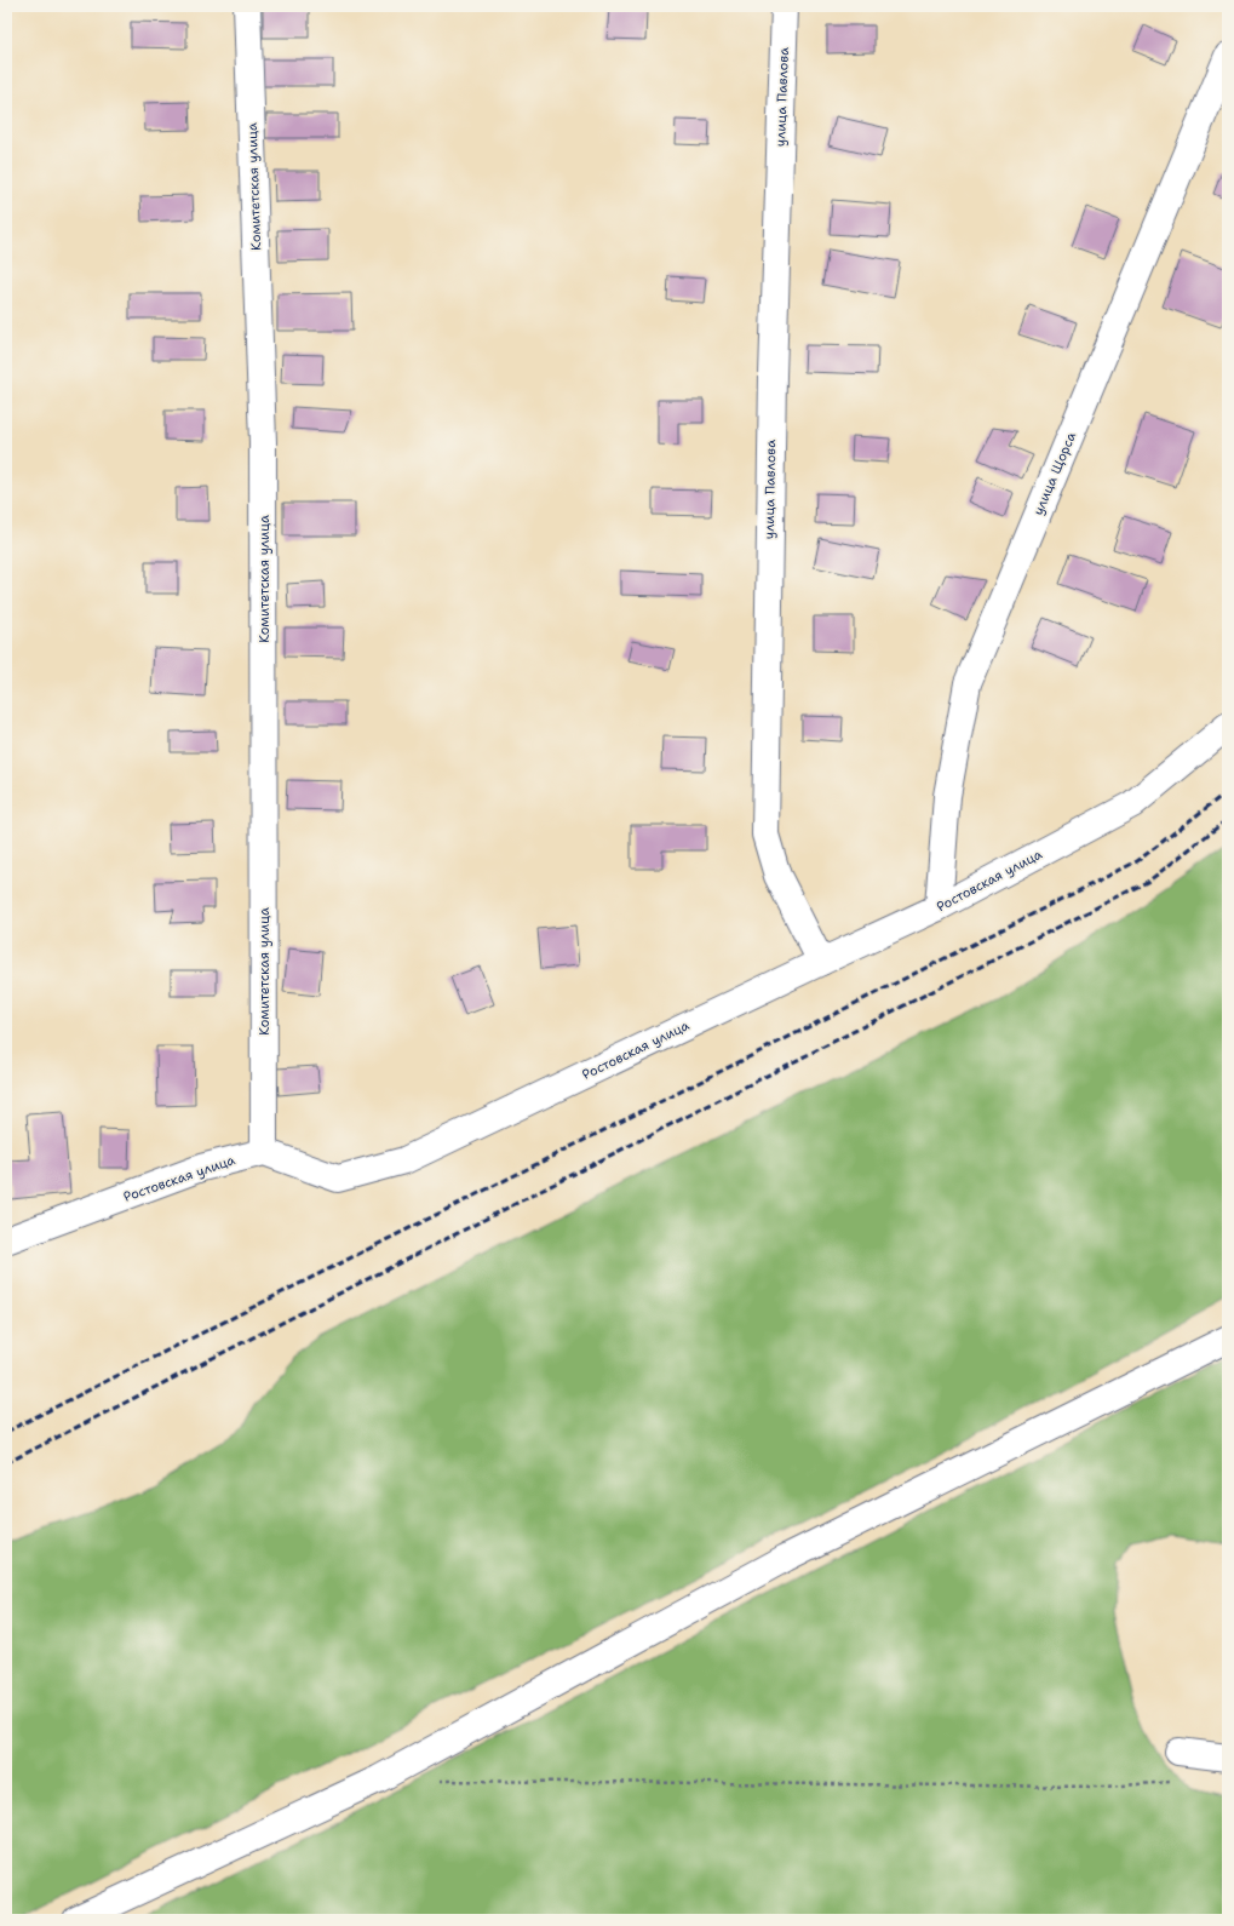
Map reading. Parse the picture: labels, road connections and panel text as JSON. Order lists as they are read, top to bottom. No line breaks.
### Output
{"streets":{"street":["улица Павлова","Комитетская улица","улица Щорса","Ростовская улица"]},"crossings":[["улица Павлова","Ростовская улица"],["Комитетская улица","Ростовская улица"],["улица Щорса","Ростовская улица"]]}
